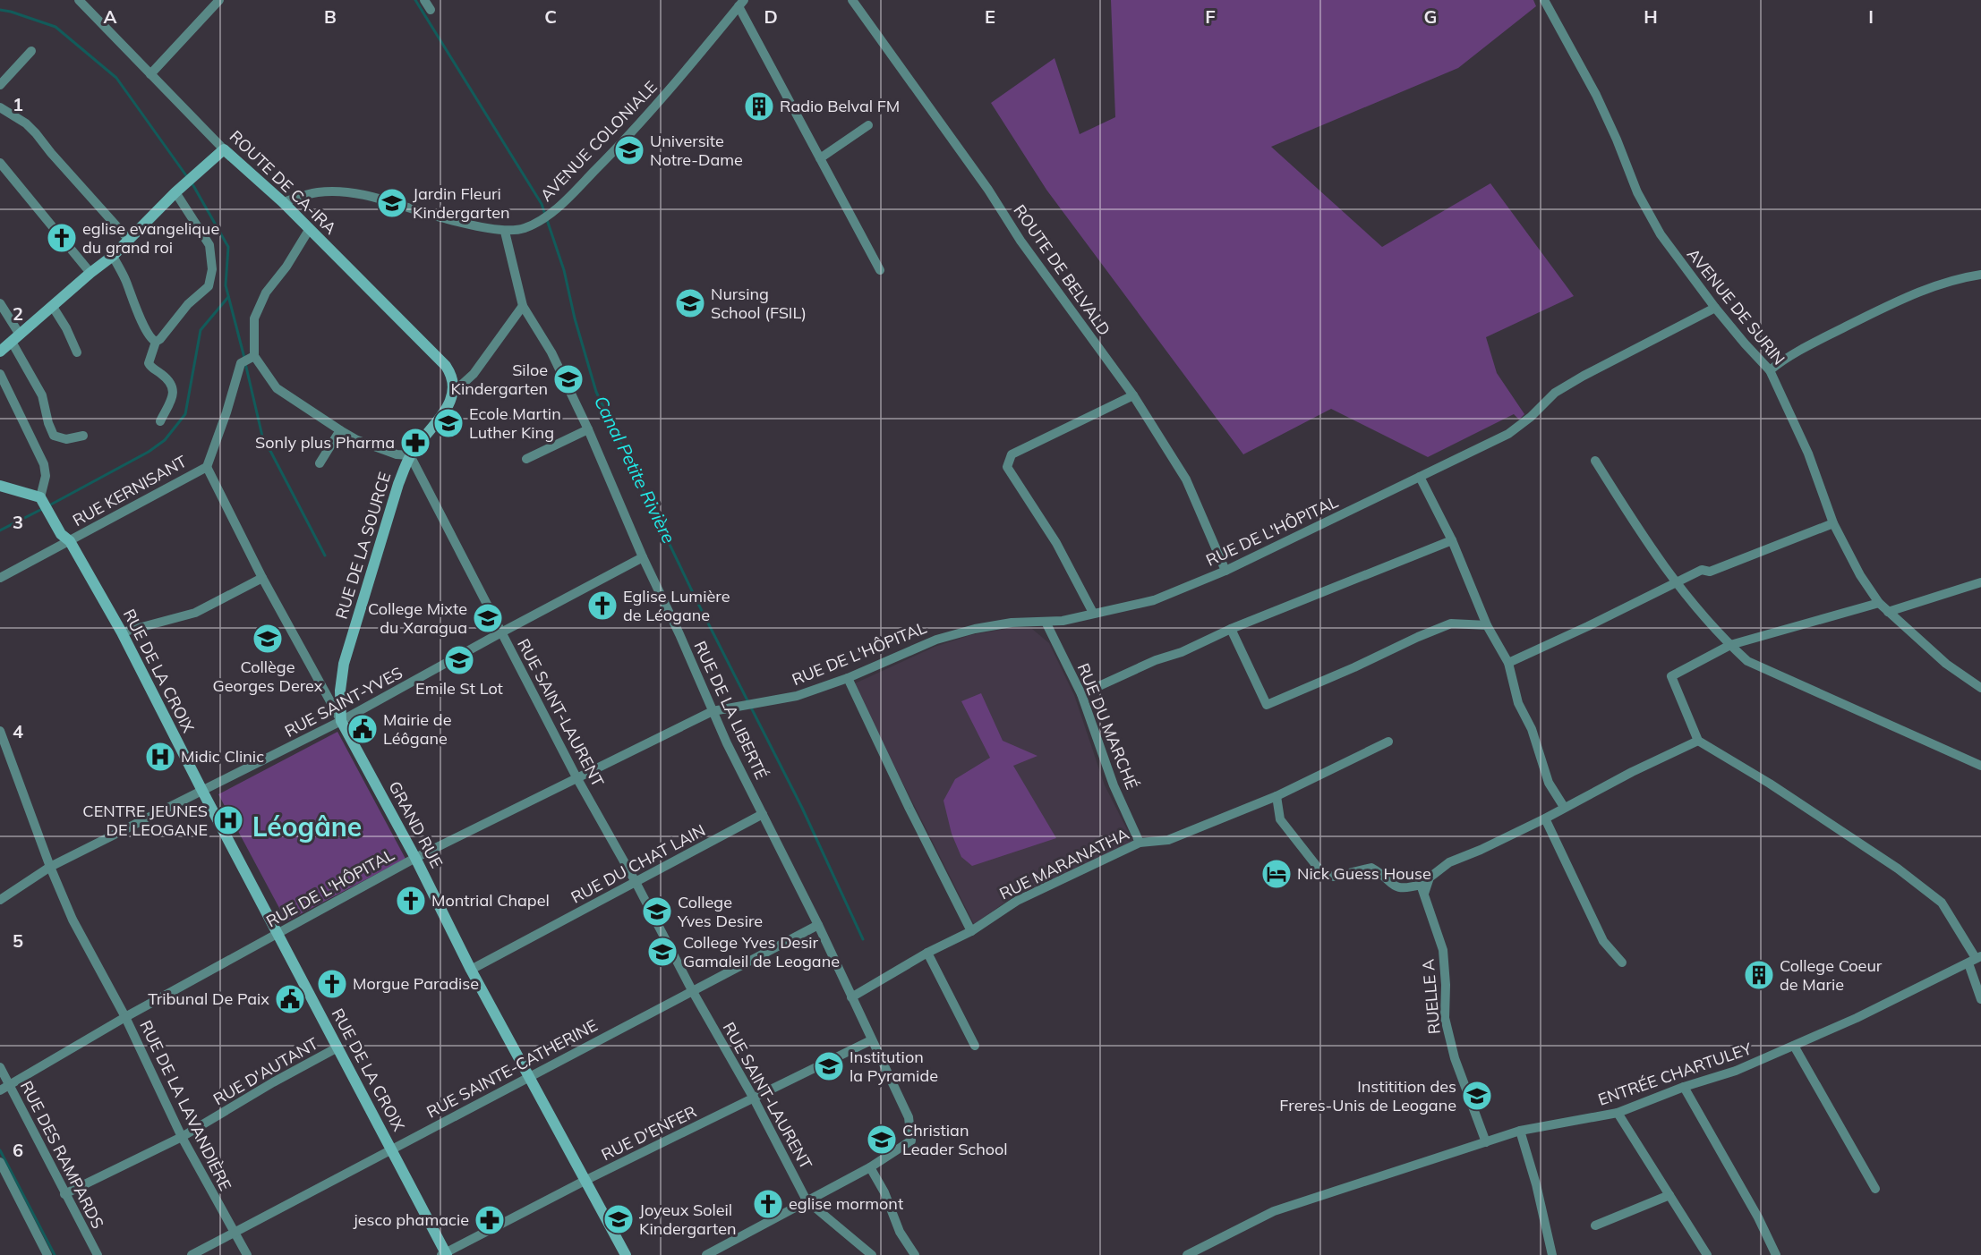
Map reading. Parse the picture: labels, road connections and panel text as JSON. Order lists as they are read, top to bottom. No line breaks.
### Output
{"streets":{"street":["AVENUE COLONIALE","ROUTE DE CA-IRA","ROUTE DE BELVALD","AVENUE DE SURIN","RUE KERNISANT","RUE DE L'HÔPITAL","RUE DE LA SOURCE","RUE DE LA CROIX","RUE SAINT-YVES","RUE DE LA LIBERTÉ","RUE SAINT-LAURENT","RUE DU MARCHÉ","GRAND RUE","RUE DU CHAT LAIN","RUE MARANATHA","RUELLE A","RUE SAINTE-CATHERINE","RUE D'AUTANT","ENTRÉE CHARTULEY","RUE DE LA LAVANDIÈRE","RUE D'ENFER","RUE DES RAMPARDS"]},"crossings":[["AVENUE COLONIALE","ROUTE DE CA-IRA"],["AVENUE COLONIALE","RUE DE LA LIBERTÉ"],["ROUTE DE CA-IRA","RUE DE LA SOURCE"],["ROUTE DE BELVALD","RUE DE L'HÔPITAL"],["AVENUE DE SURIN","RUE DE L'HÔPITAL"],["RUE KERNISANT","RUE DE LA CROIX"],["RUE KERNISANT","GRAND RUE"],["RUE DE L'HÔPITAL","RUE DE LA CROIX"],["RUE DE L'HÔPITAL","RUE DE LA LIBERTÉ"],["RUE DE L'HÔPITAL","RUE SAINT-LAURENT"],["RUE DE L'HÔPITAL","RUE DU MARCHÉ"],["RUE DE L'HÔPITAL","GRAND RUE"],["RUE DE L'HÔPITAL","RUE DE LA LAVANDIÈRE"],["RUE DE L'HÔPITAL","RUE DES RAMPARDS"],["RUE DE LA SOURCE","RUE SAINT-YVES"],["RUE DE LA SOURCE","RUE SAINT-LAURENT"],["RUE DE LA SOURCE","GRAND RUE"],["RUE DE LA CROIX","RUE SAINT-YVES"],["RUE DE LA CROIX","RUE SAINTE-CATHERINE"],["RUE DE LA CROIX","RUE D'AUTANT"],["RUE DE LA CROIX","RUE D'ENFER"],["RUE SAINT-YVES","RUE DE LA LIBERTÉ"],["RUE SAINT-YVES","RUE SAINT-LAURENT"],["RUE SAINT-YVES","GRAND RUE"],["RUE SAINT-YVES","RUE DE LA LAVANDIÈRE"],["RUE DE LA LIBERTÉ","RUE DU CHAT LAIN"],["RUE DE LA LIBERTÉ","RUE MARANATHA"],["RUE DE LA LIBERTÉ","RUE SAINTE-CATHERINE"],["RUE DE LA LIBERTÉ","RUE D'ENFER"],["RUE SAINT-LAURENT","RUE DU CHAT LAIN"],["RUE SAINT-LAURENT","RUE SAINTE-CATHERINE"],["RUE SAINT-LAURENT","RUE D'ENFER"],["RUE DU MARCHÉ","RUE MARANATHA"],["GRAND RUE","RUE DU CHAT LAIN"],["GRAND RUE","RUE SAINTE-CATHERINE"],["GRAND RUE","RUE D'ENFER"],["RUELLE A","ENTRÉE CHARTULEY"],["RUE SAINTE-CATHERINE","RUE DE LA LAVANDIÈRE"],["RUE D'AUTANT","RUE DE LA LAVANDIÈRE"],["RUE D'AUTANT","RUE DES RAMPARDS"]],"districts":["Léogâne"],"water":["Canal Petite Rivière"],"places":{"building":["Radio Belval FM","College Coeur de Marie"],"school or university":["Universite Notre-Dame","Jardin Fleuri Kindergarten","Nursing School (FSIL)","Siloe Kindergarten","Ecole Martin Luther King","College Mixte du Xaragua","Collège Georges Derex","Emile St Lot","College Yves Desire","College Yves Desir Gamaleil de Leogane","Institution la Pyramide","Institition des Freres-Unis de Leogane","Christian Leader School","Joyeux Soleil Kindergarten"],"church":["eglise evangelique du grand roi","Eglise Lumière de Léogane","Montrial Chapel","Morgue Paradise","eglise mormont"],"pharmacy":["Sonly plus Pharma","jesco phamacie"],"public building":["Mairie de Léôgane","Tribunal De Paix"],"hospital":["Midic Clinic","CENTRE JEUNES DE LEOGANE"],"hotel":["Nick Guess House"]},"grid":{"columns":["A","B","C","D","E","F","G","H","I"],"rows":["1","2","3","4","5","6"]}}
